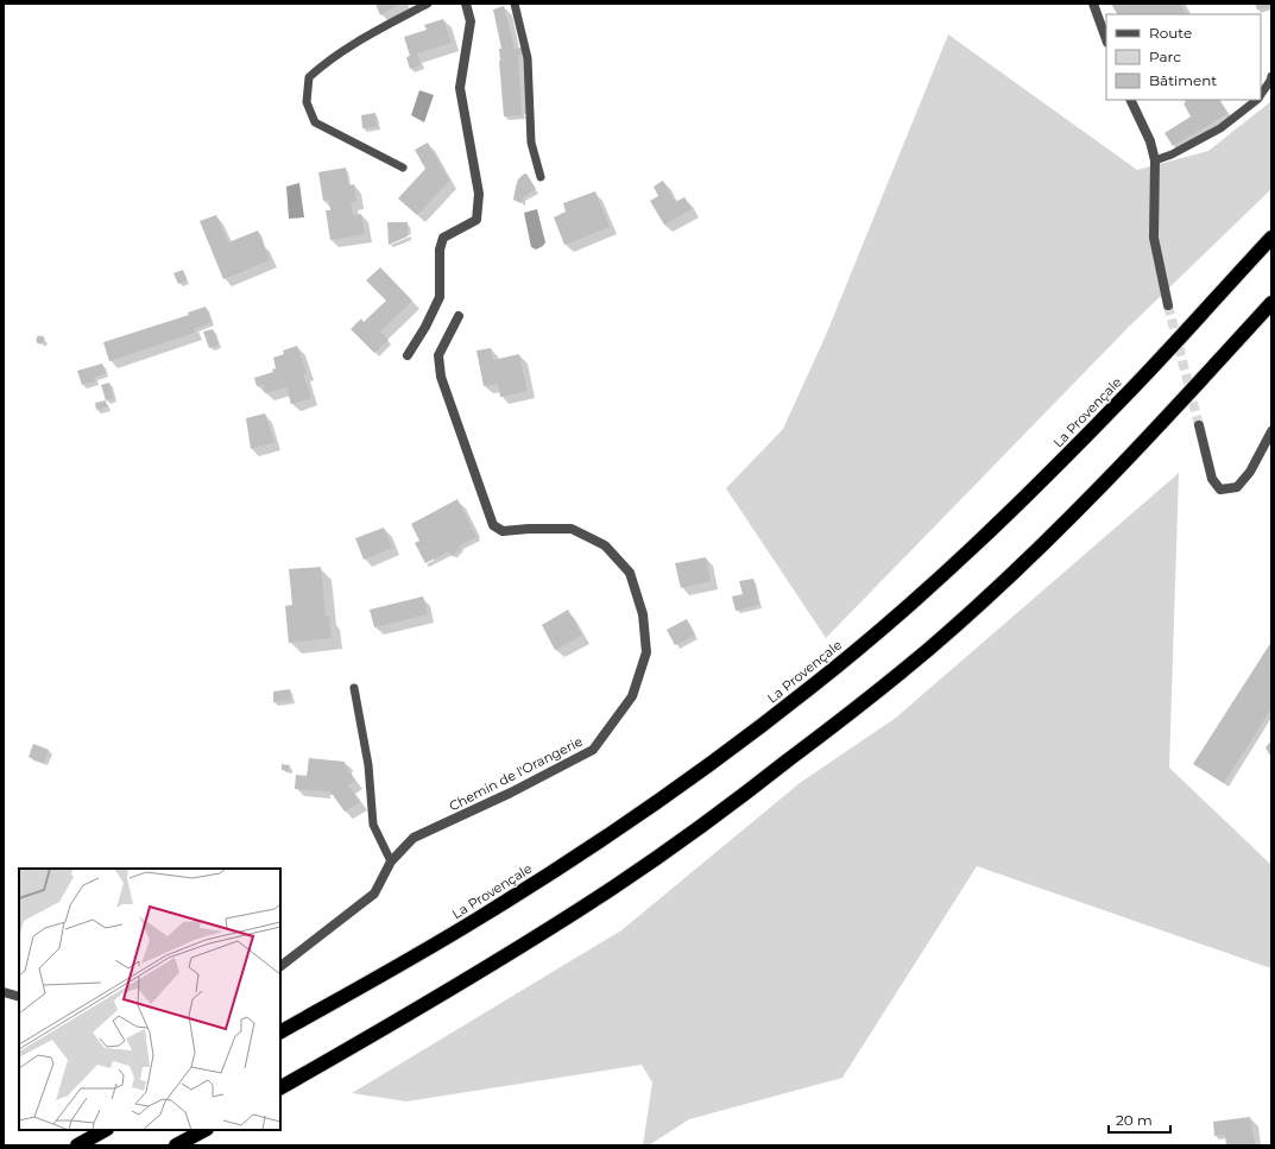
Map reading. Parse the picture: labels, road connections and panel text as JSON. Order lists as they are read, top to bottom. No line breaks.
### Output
{"streets":{"highway":["La Provençale"],"street":["Chemin de l'Orangerie"]},"legend":["Route","Parc","Bâtiment"],"scale_bar":"20 m"}
